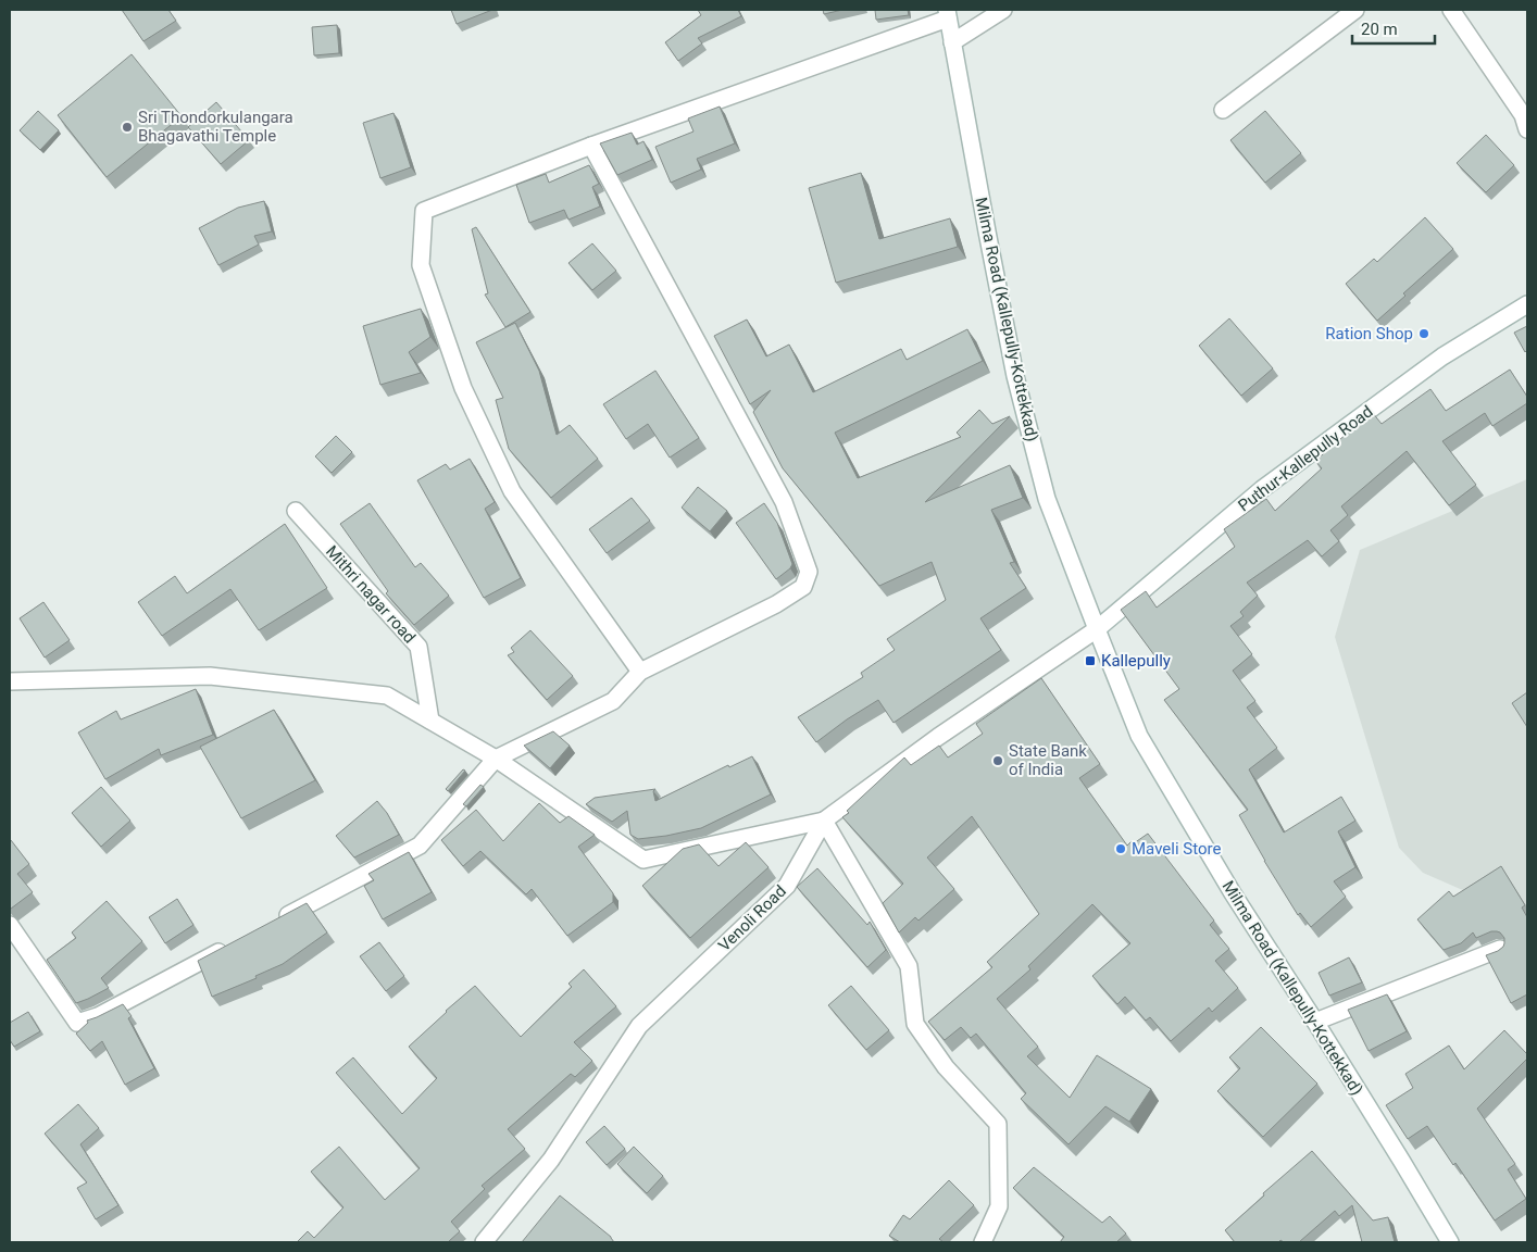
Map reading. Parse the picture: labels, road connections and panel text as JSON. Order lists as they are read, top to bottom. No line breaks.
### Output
{"streets":{"street":["Milma Road (Kallepully-Kottekkad)","Puthur-Kallepully Road","Mithri nagar road","Venoli Road"]},"crossings":[["Milma Road (Kallepully-Kottekkad)","Puthur-Kallepully Road"],["Milma Road (Kallepully-Kottekkad)","Venoli Road"],["Puthur-Kallepully Road","Venoli Road"]],"places":{"other":["Sri Thondorkulangara Bhagavathi Temple","Ration Shop","State Bank of India","Maveli Store"],"transit":["Kallepully"]},"scale_bar":"20 m"}
